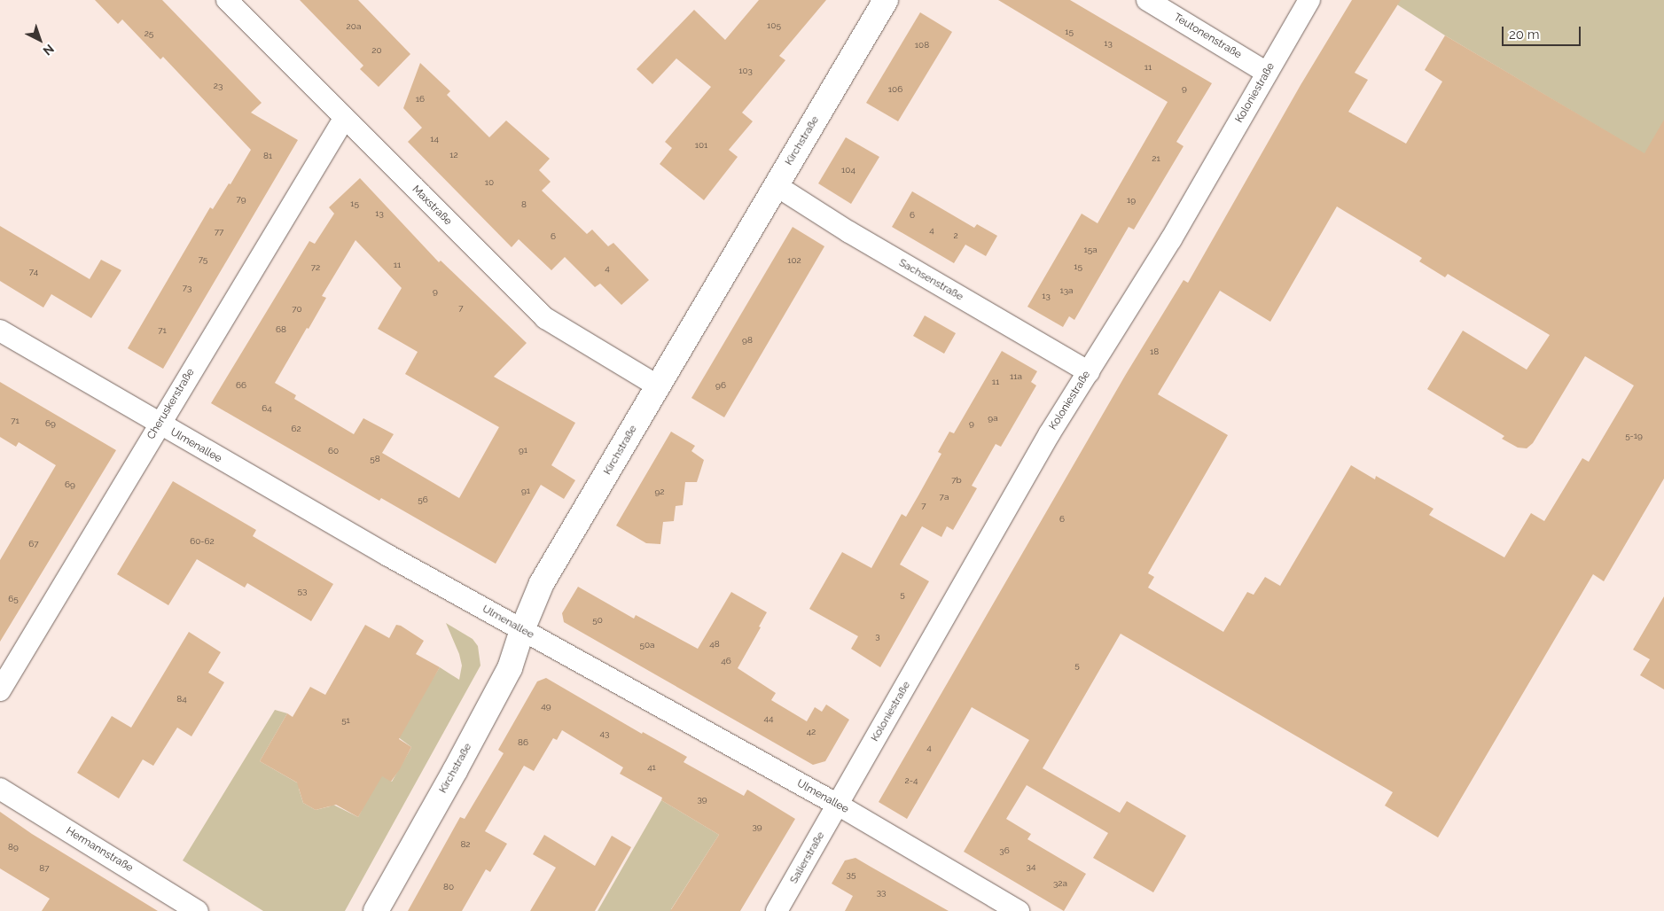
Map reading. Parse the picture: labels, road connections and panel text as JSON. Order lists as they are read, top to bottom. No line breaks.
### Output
{"streets":{"street":["Teutonenstraße","Koloniestraße","Kirchstraße","Maxstraße","Sachsenstraße","Cheruskerstraße","Ulmenallee","Hermannstraße","Salierstraße"]},"crossings":[["Teutonenstraße","Koloniestraße"],["Koloniestraße","Sachsenstraße"],["Koloniestraße","Ulmenallee"],["Koloniestraße","Salierstraße"],["Kirchstraße","Maxstraße"],["Kirchstraße","Sachsenstraße"],["Kirchstraße","Ulmenallee"],["Maxstraße","Cheruskerstraße"],["Cheruskerstraße","Ulmenallee"],["Ulmenallee","Salierstraße"]],"house_numbers":["105","20a","15","25","13","108","20","11","103","23","9","106","16","14","101","12","81","21","104","10","79","19","15","8","13","6","4","77","2","6","15a","75","102","11","15","72","4","74","73","13a","9","13","7","70","68","71","98","18","11a","11","66","96","64","9a","71","69","9","62","5-19","91","60","58","7b","69","91","92","7a","56","7","6","60-62","67","53","5","65","50","3","48","50a","46","5","84","49","44","51","42","43","86","4","41","2-4","39","39","82","89","36","34","87","35","32a","80","33"],"scale_bar":"20 m","north":"bottom right"}
